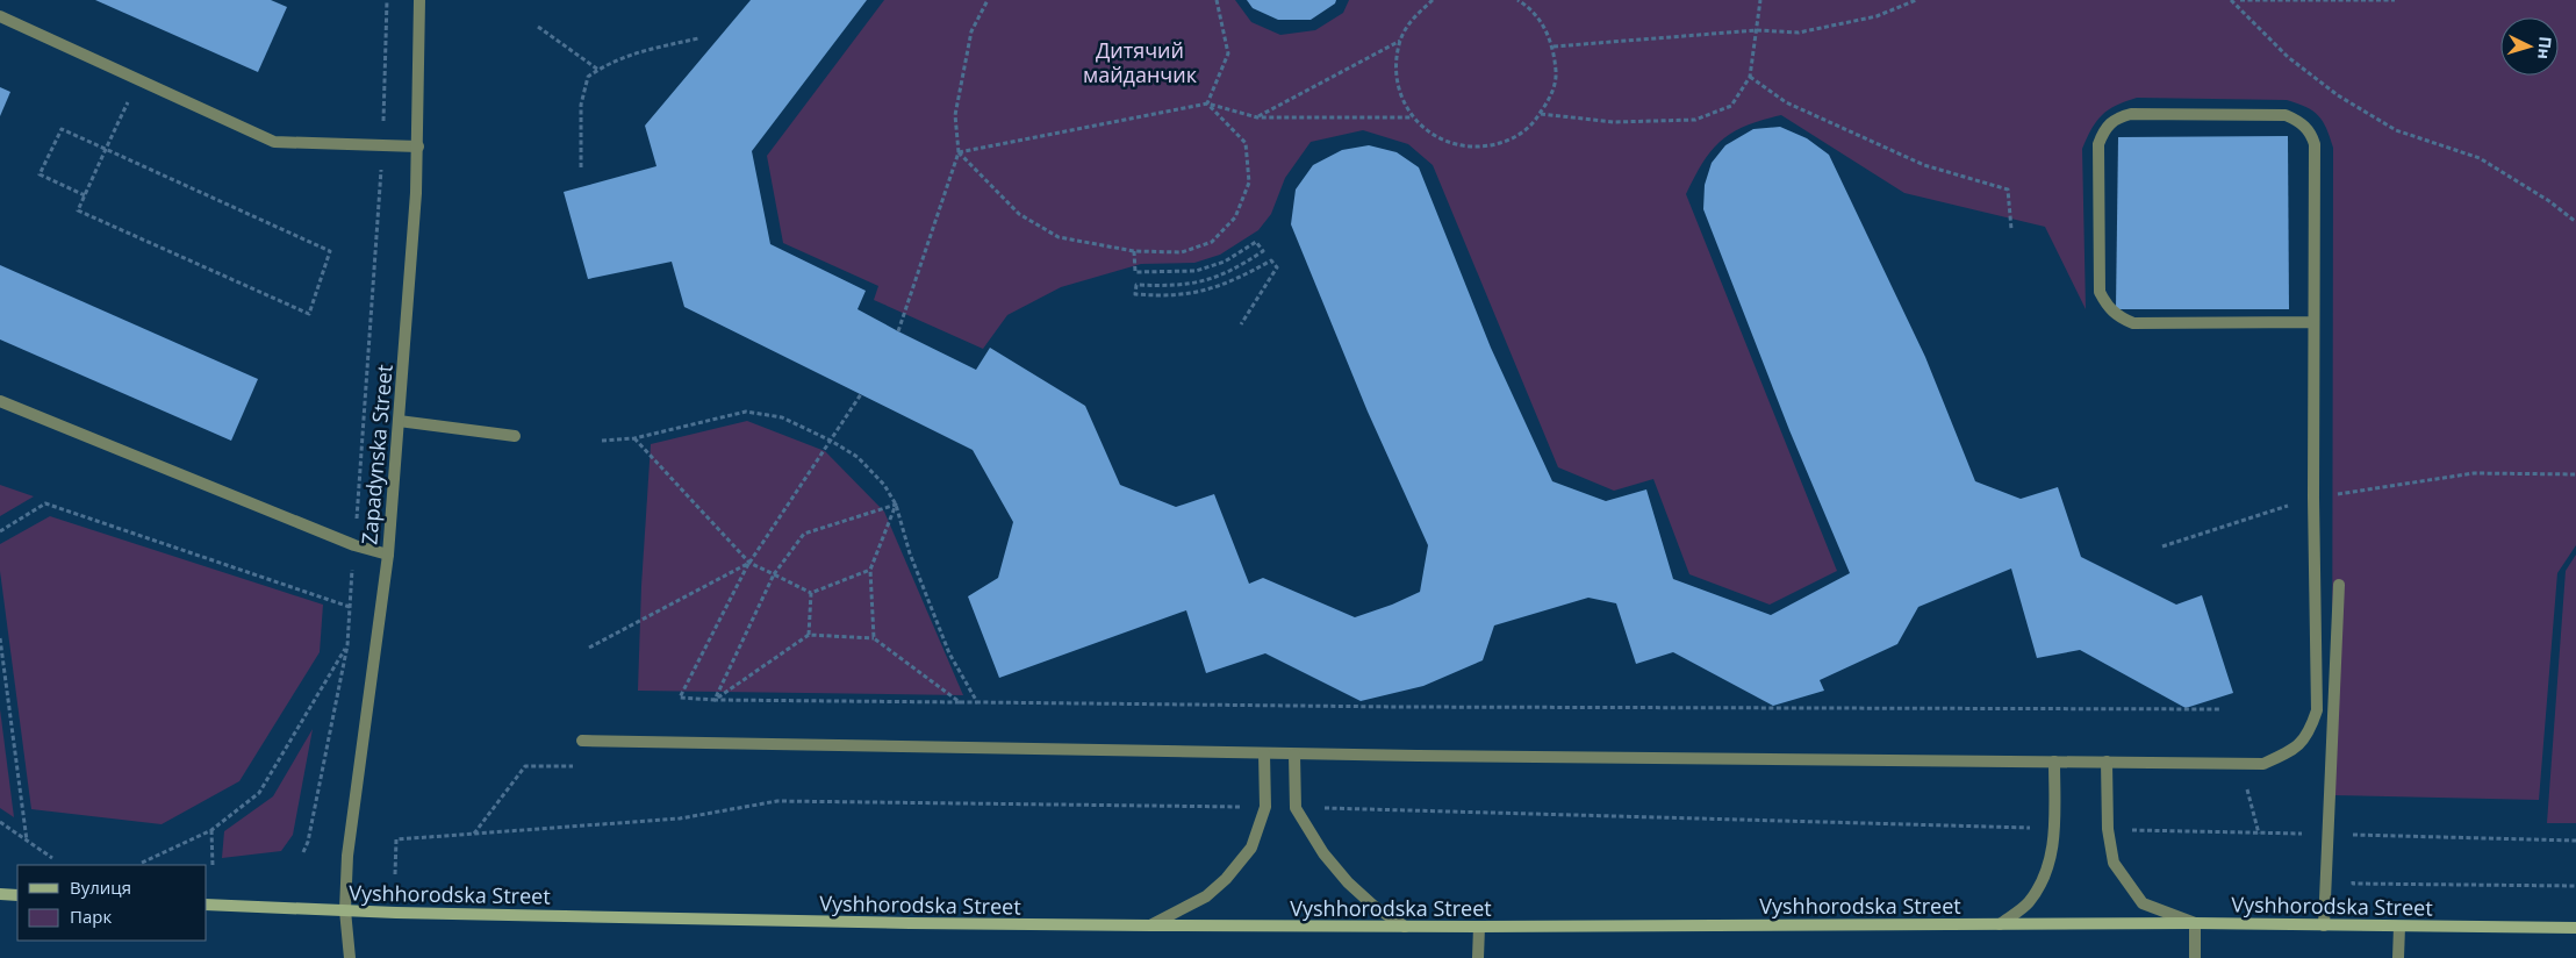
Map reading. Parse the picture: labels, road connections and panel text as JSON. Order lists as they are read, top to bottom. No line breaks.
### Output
{"streets":{"main road":["Vyshhorodska Street"],"street":["Zapadynska Street"]},"crossings":[["Zapadynska Street","Vyshhorodska Street"]],"parks":["Дитячий майданчик"],"legend":["Вулиця","Парк"],"north":"right"}
